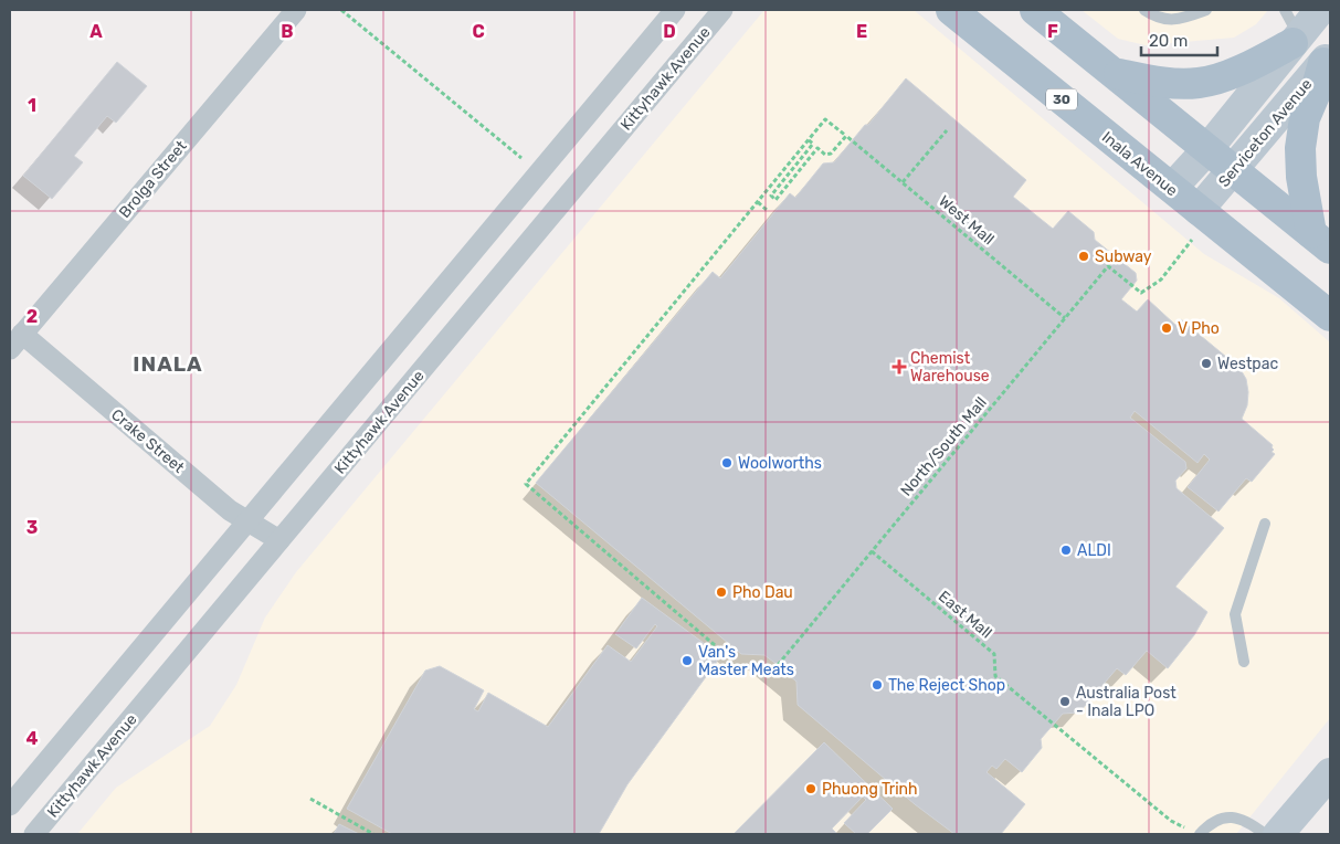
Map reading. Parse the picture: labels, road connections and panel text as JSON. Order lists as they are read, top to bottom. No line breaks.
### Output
{"streets":{"main road":["30","Serviceton Avenue","Inala Avenue"],"street":["Kittyhawk Avenue","Brolga Street","Crake Street"],"path":["West Mall","North/South Mall","East Mall"]},"crossings":[["Kittyhawk Avenue","Crake Street"],["Serviceton Avenue","Inala Avenue"],["Brolga Street","Crake Street"],["West Mall","North/South Mall"],["North/South Mall","East Mall"]],"districts":["INALA"],"places":{"other":["Subway","V Pho","Westpac","Woolworths","ALDI","Pho Dau","Van's Master Meats","The Reject Shop","Australia Post - Inala LPO","Phuong Trinh"],"health":["Chemist Warehouse"]},"scale_bar":"20 m","grid":{"columns":["A","B","C","D","E","F"],"rows":["1","2","3","4"]}}
